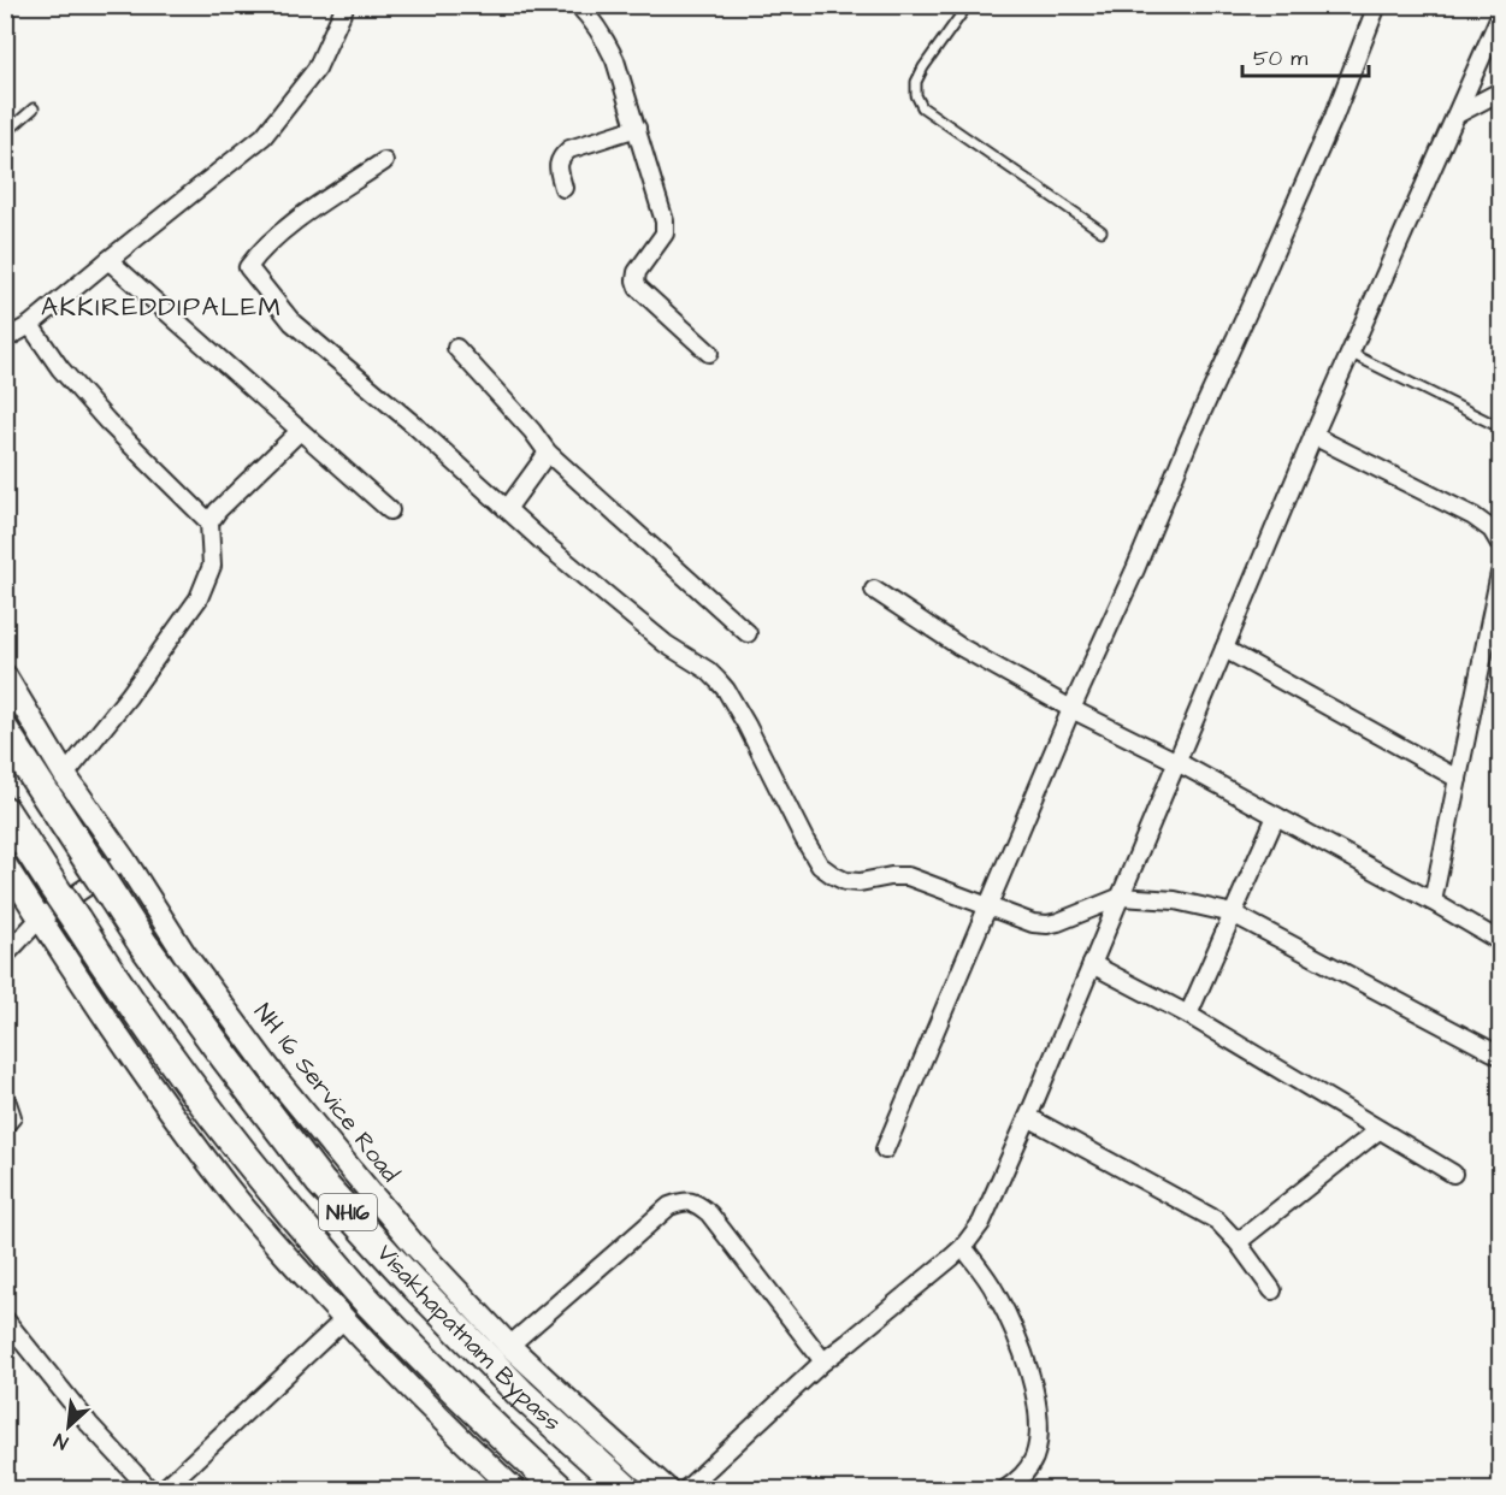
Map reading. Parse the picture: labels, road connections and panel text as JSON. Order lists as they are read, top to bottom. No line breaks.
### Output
{"streets":{"highway":["NH16","Visakhapatnam Bypass"],"street":["NH 16 Service Road"]},"districts":["AKKIREDDIPALEM"],"scale_bar":"50 m","north":"bottom left"}
